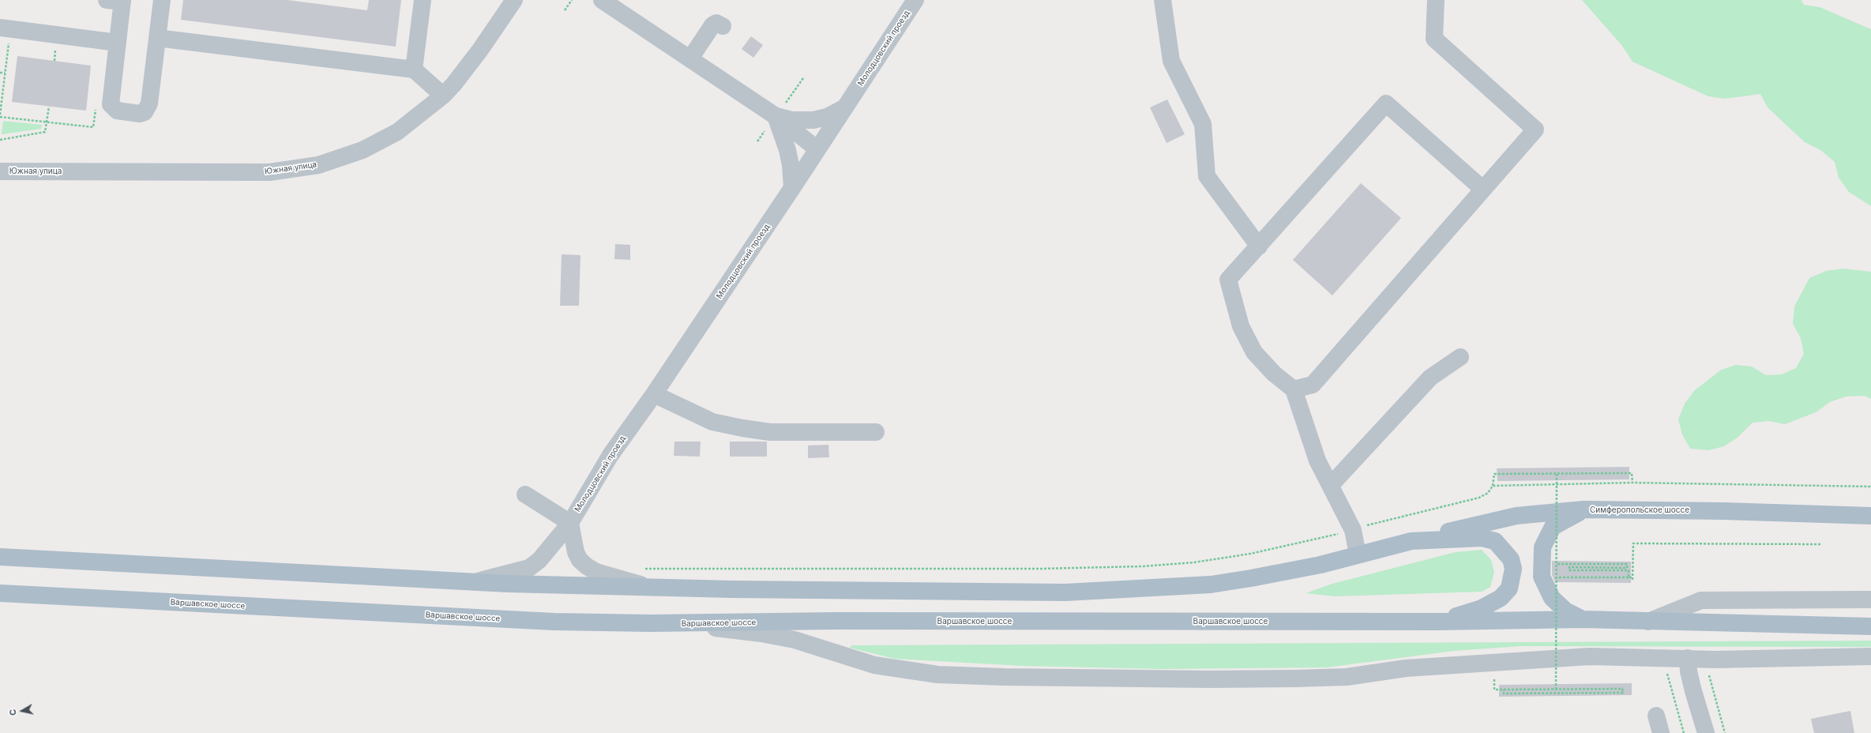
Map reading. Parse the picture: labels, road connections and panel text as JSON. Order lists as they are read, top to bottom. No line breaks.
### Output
{"streets":{"main road":["Симферопольское шоссе","Варшавское шоссе"],"street":["Молодцовский проезд","Южная улица"]},"north":"left"}
